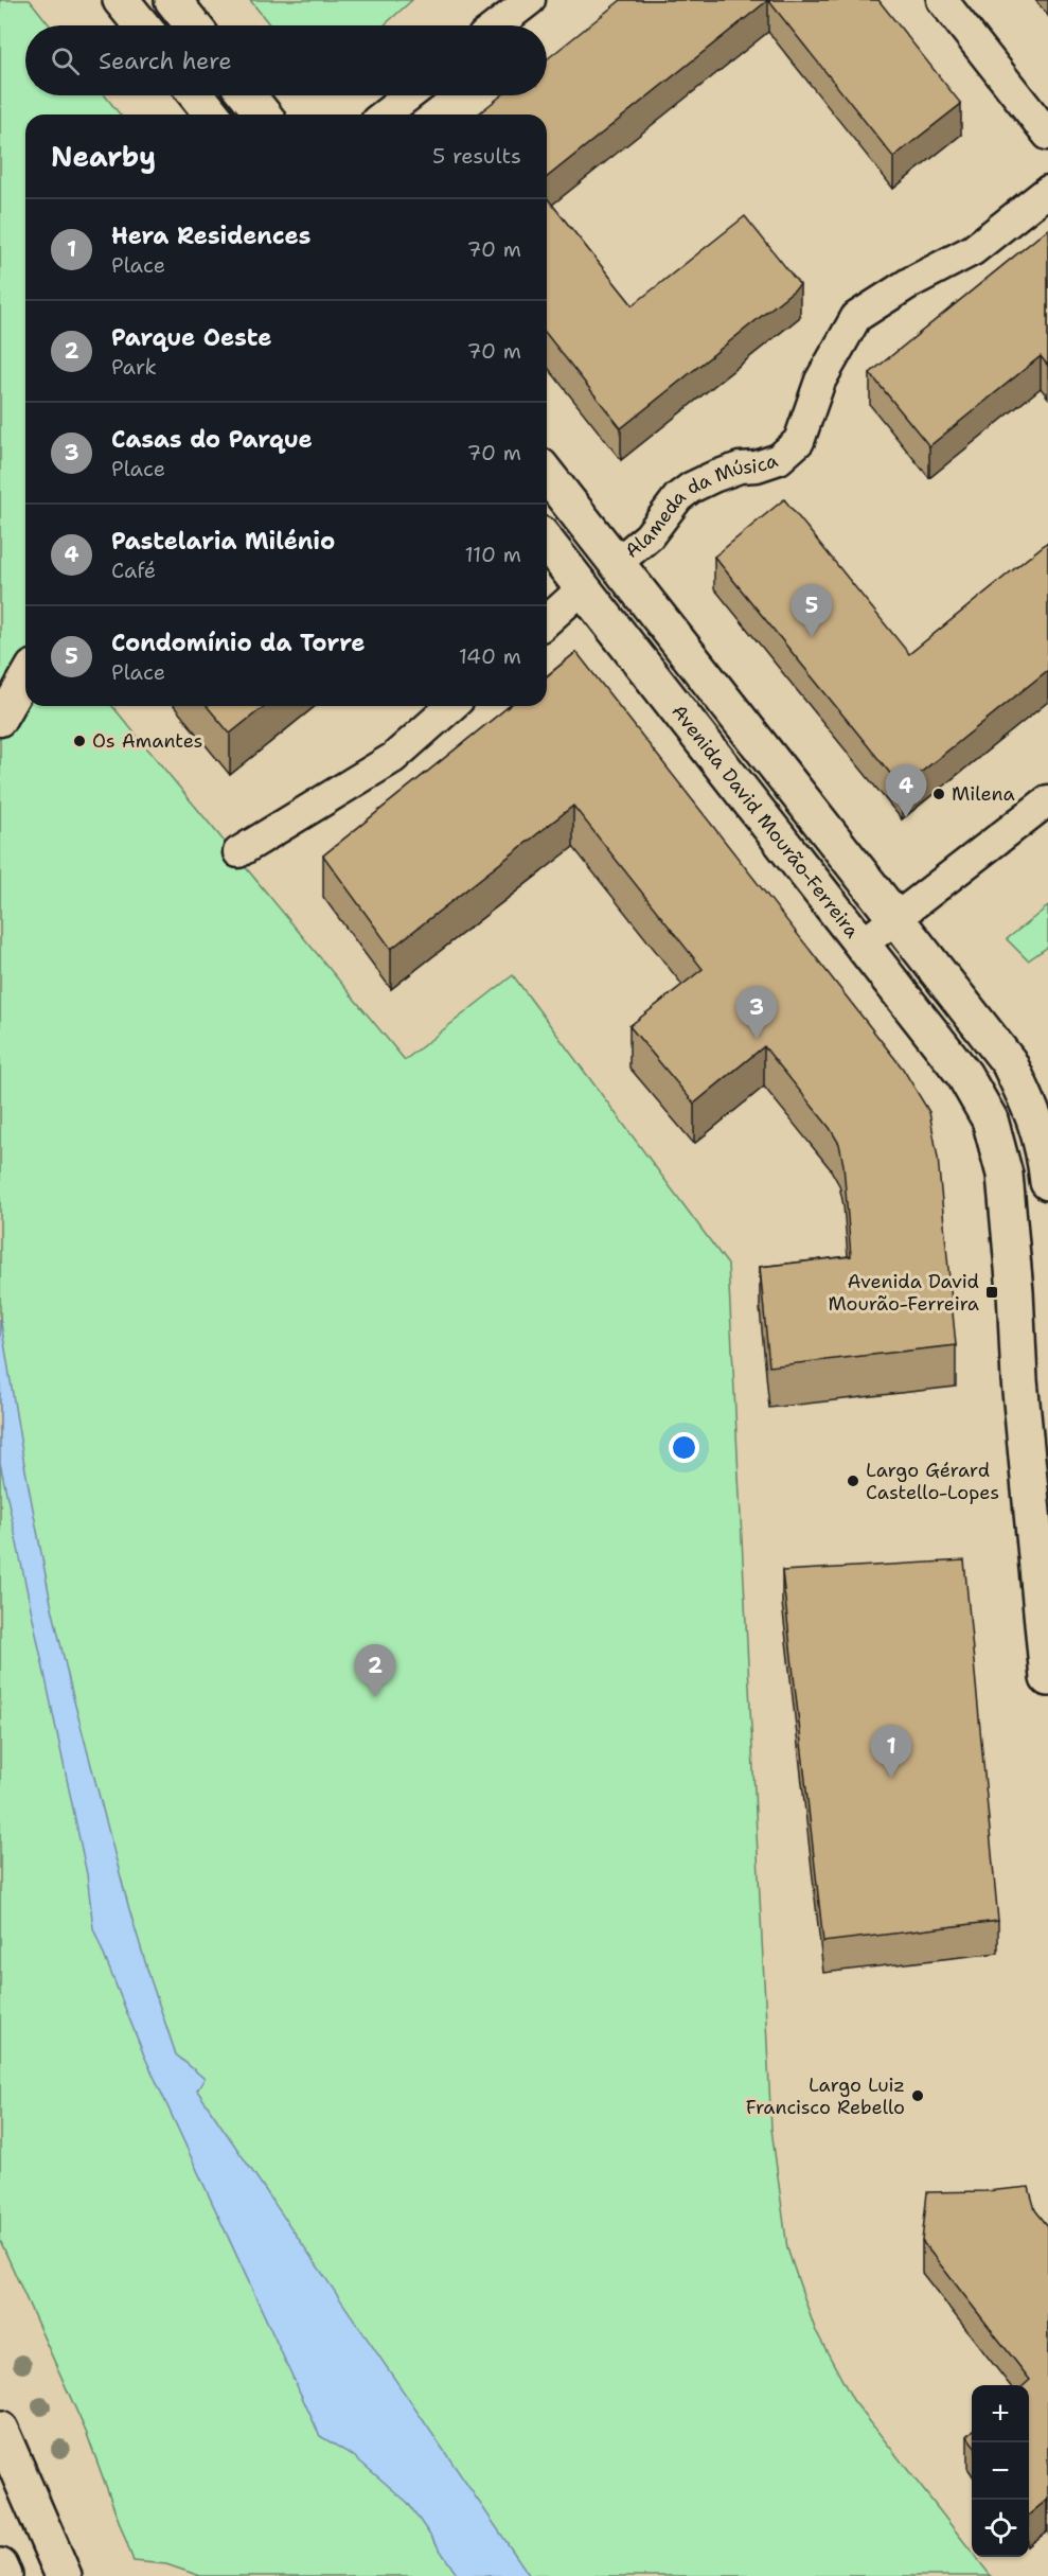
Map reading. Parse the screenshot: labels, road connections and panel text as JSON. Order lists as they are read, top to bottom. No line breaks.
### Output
{"streets":{"street":["Alameda da Música","Avenida David Mourão-Ferreira"]},"places":{"other":["Os Amantes","Milena","Largo Gérard Castello-Lopes","Largo Luiz Francisco Rebello"],"transit":["Avenida David Mourão-Ferreira"]},"page":{"search":"Search here","heading":["Nearby","5 results"],"list":[{"mark":"1","name":"Hera Residences","note":"Place","value":"70 m"},{"mark":"2","name":"Parque Oeste","note":"Park","value":"70 m"},{"mark":"3","name":"Casas do Parque","note":"Place","value":"70 m"},{"mark":"4","name":"Pastelaria Milénio","note":"Café","value":"110 m"},{"mark":"5","name":"Condomínio da Torre","note":"Place","value":"140 m"}],"pins":["5","4","3","2","1"],"map_buttons":["+","−"]}}
